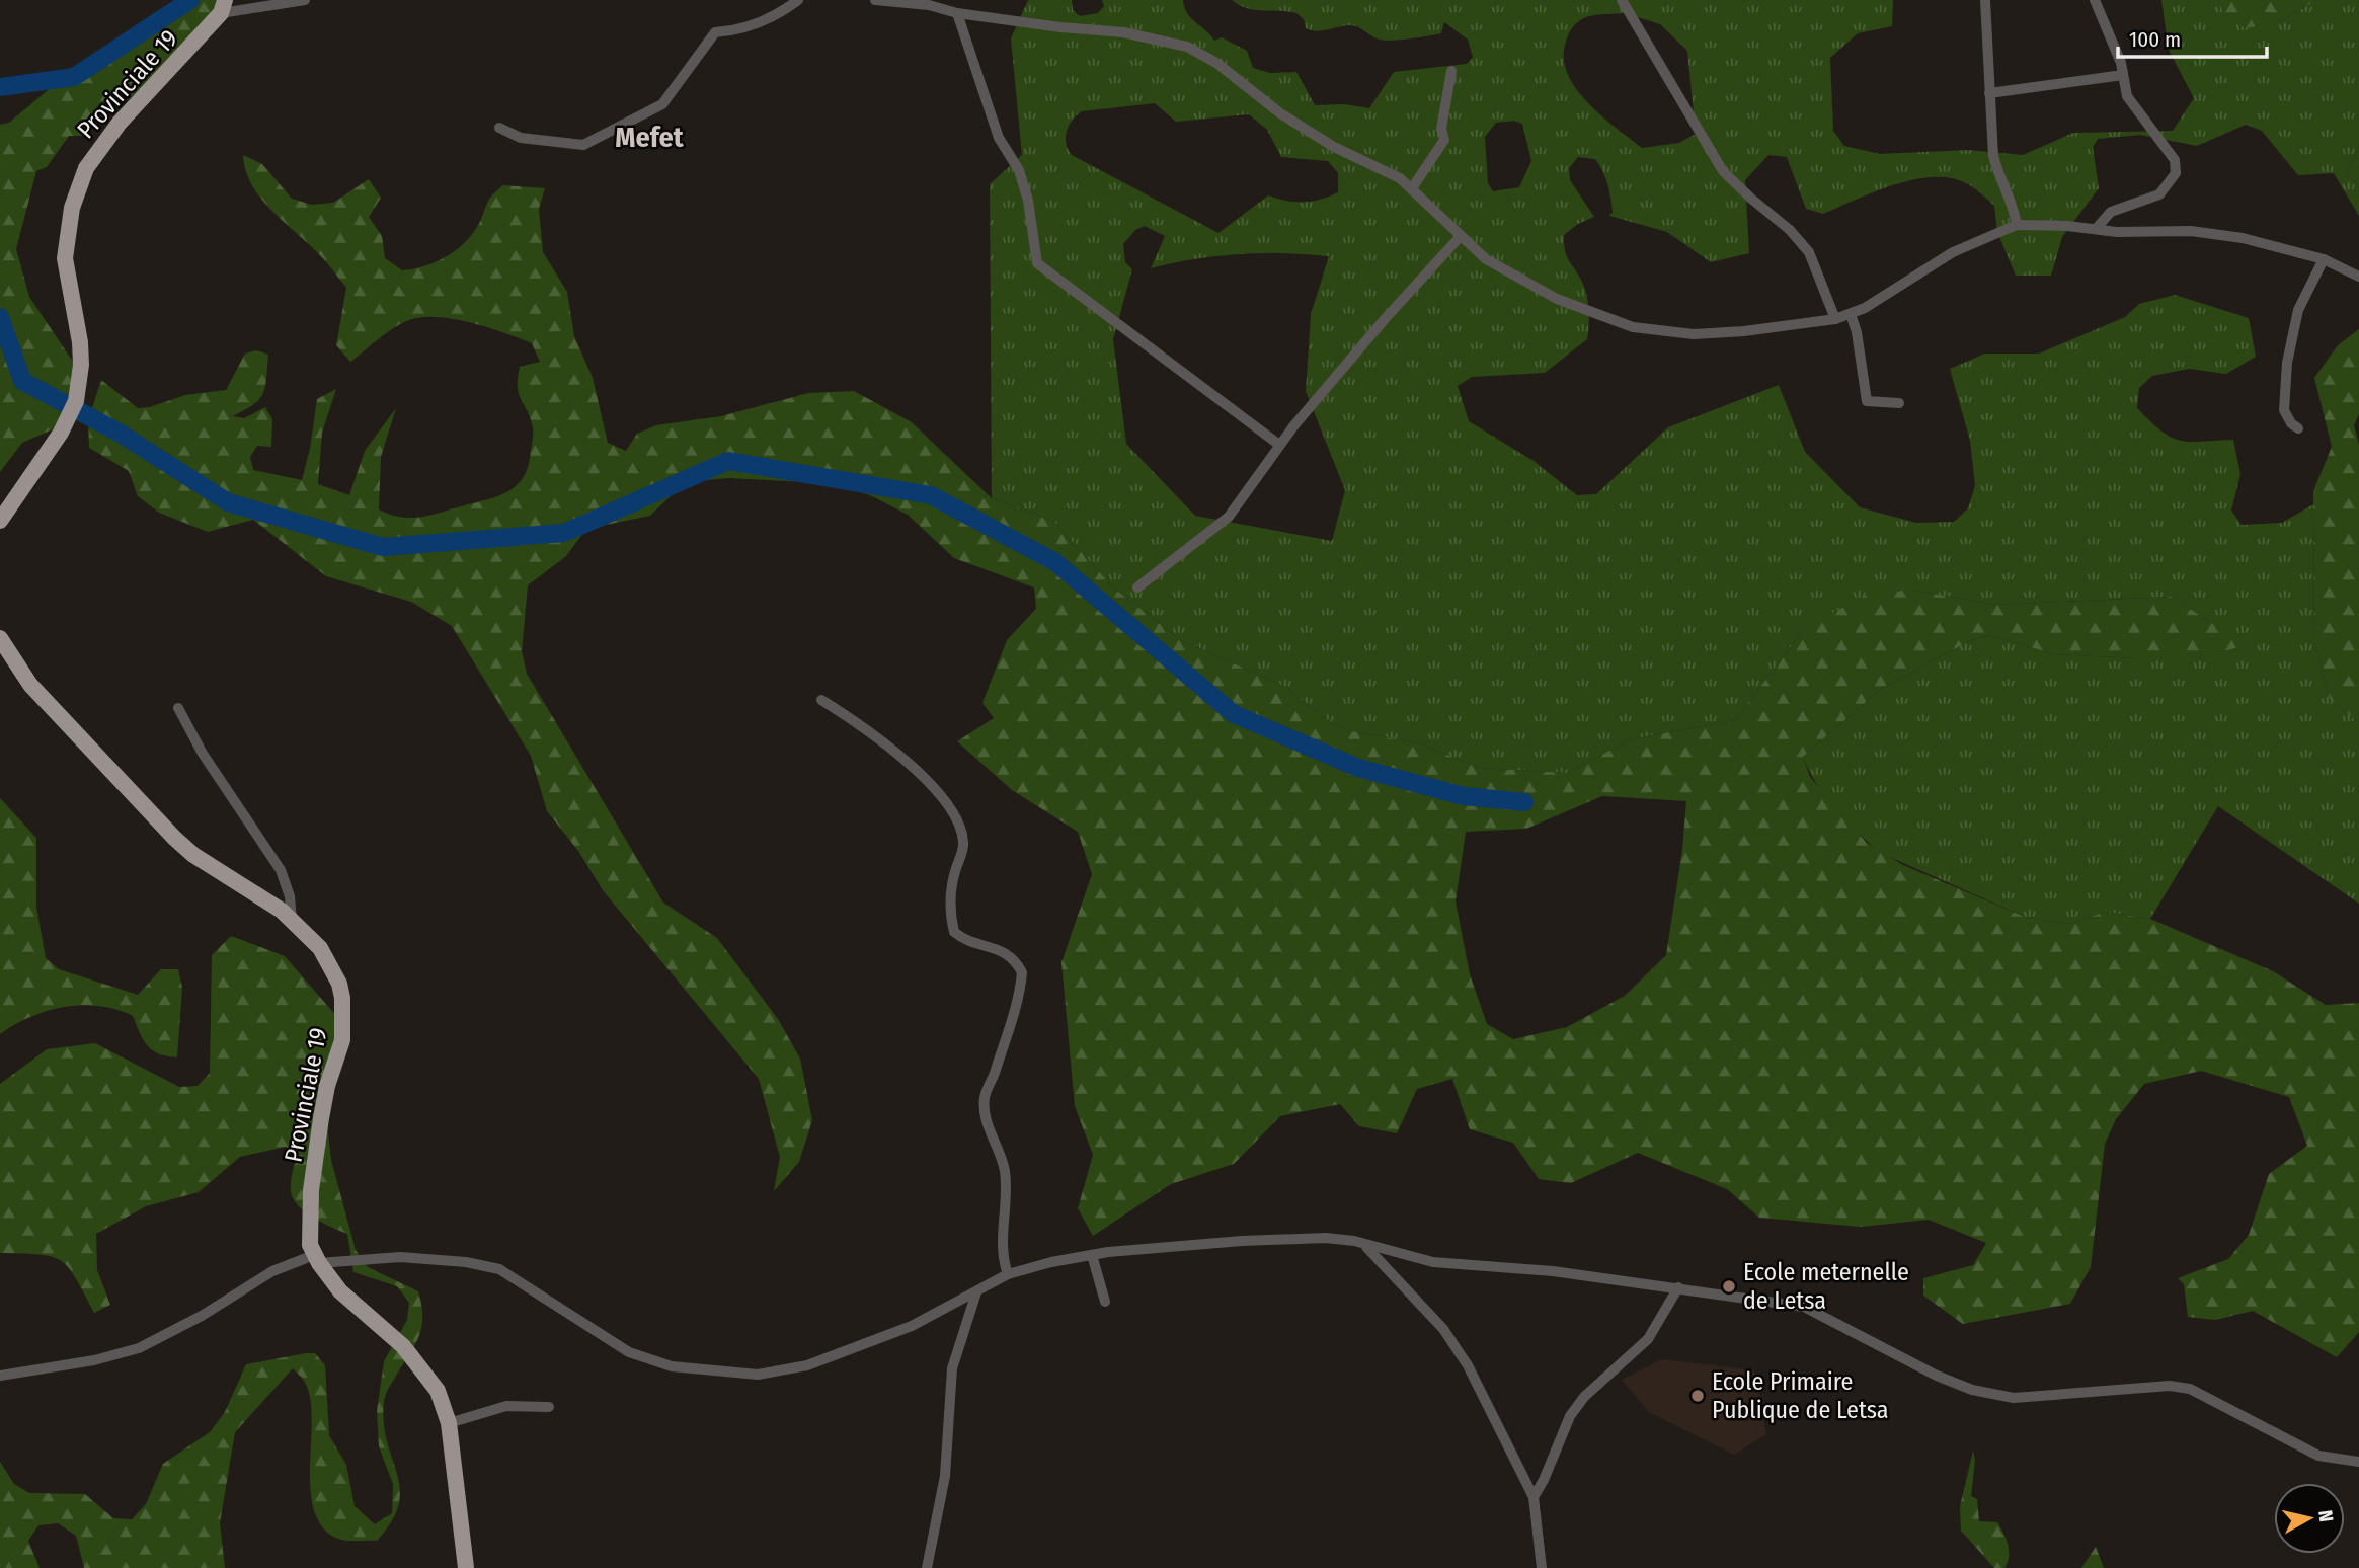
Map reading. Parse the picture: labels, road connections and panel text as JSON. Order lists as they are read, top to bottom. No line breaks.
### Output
{"streets":{"main road":["Provinciale 19"]},"districts":["Mefet"],"places":["Ecole meternelle de Letsa","Ecole Primaire Publique de Letsa"],"scale_bar":"100 m","north":"right"}
